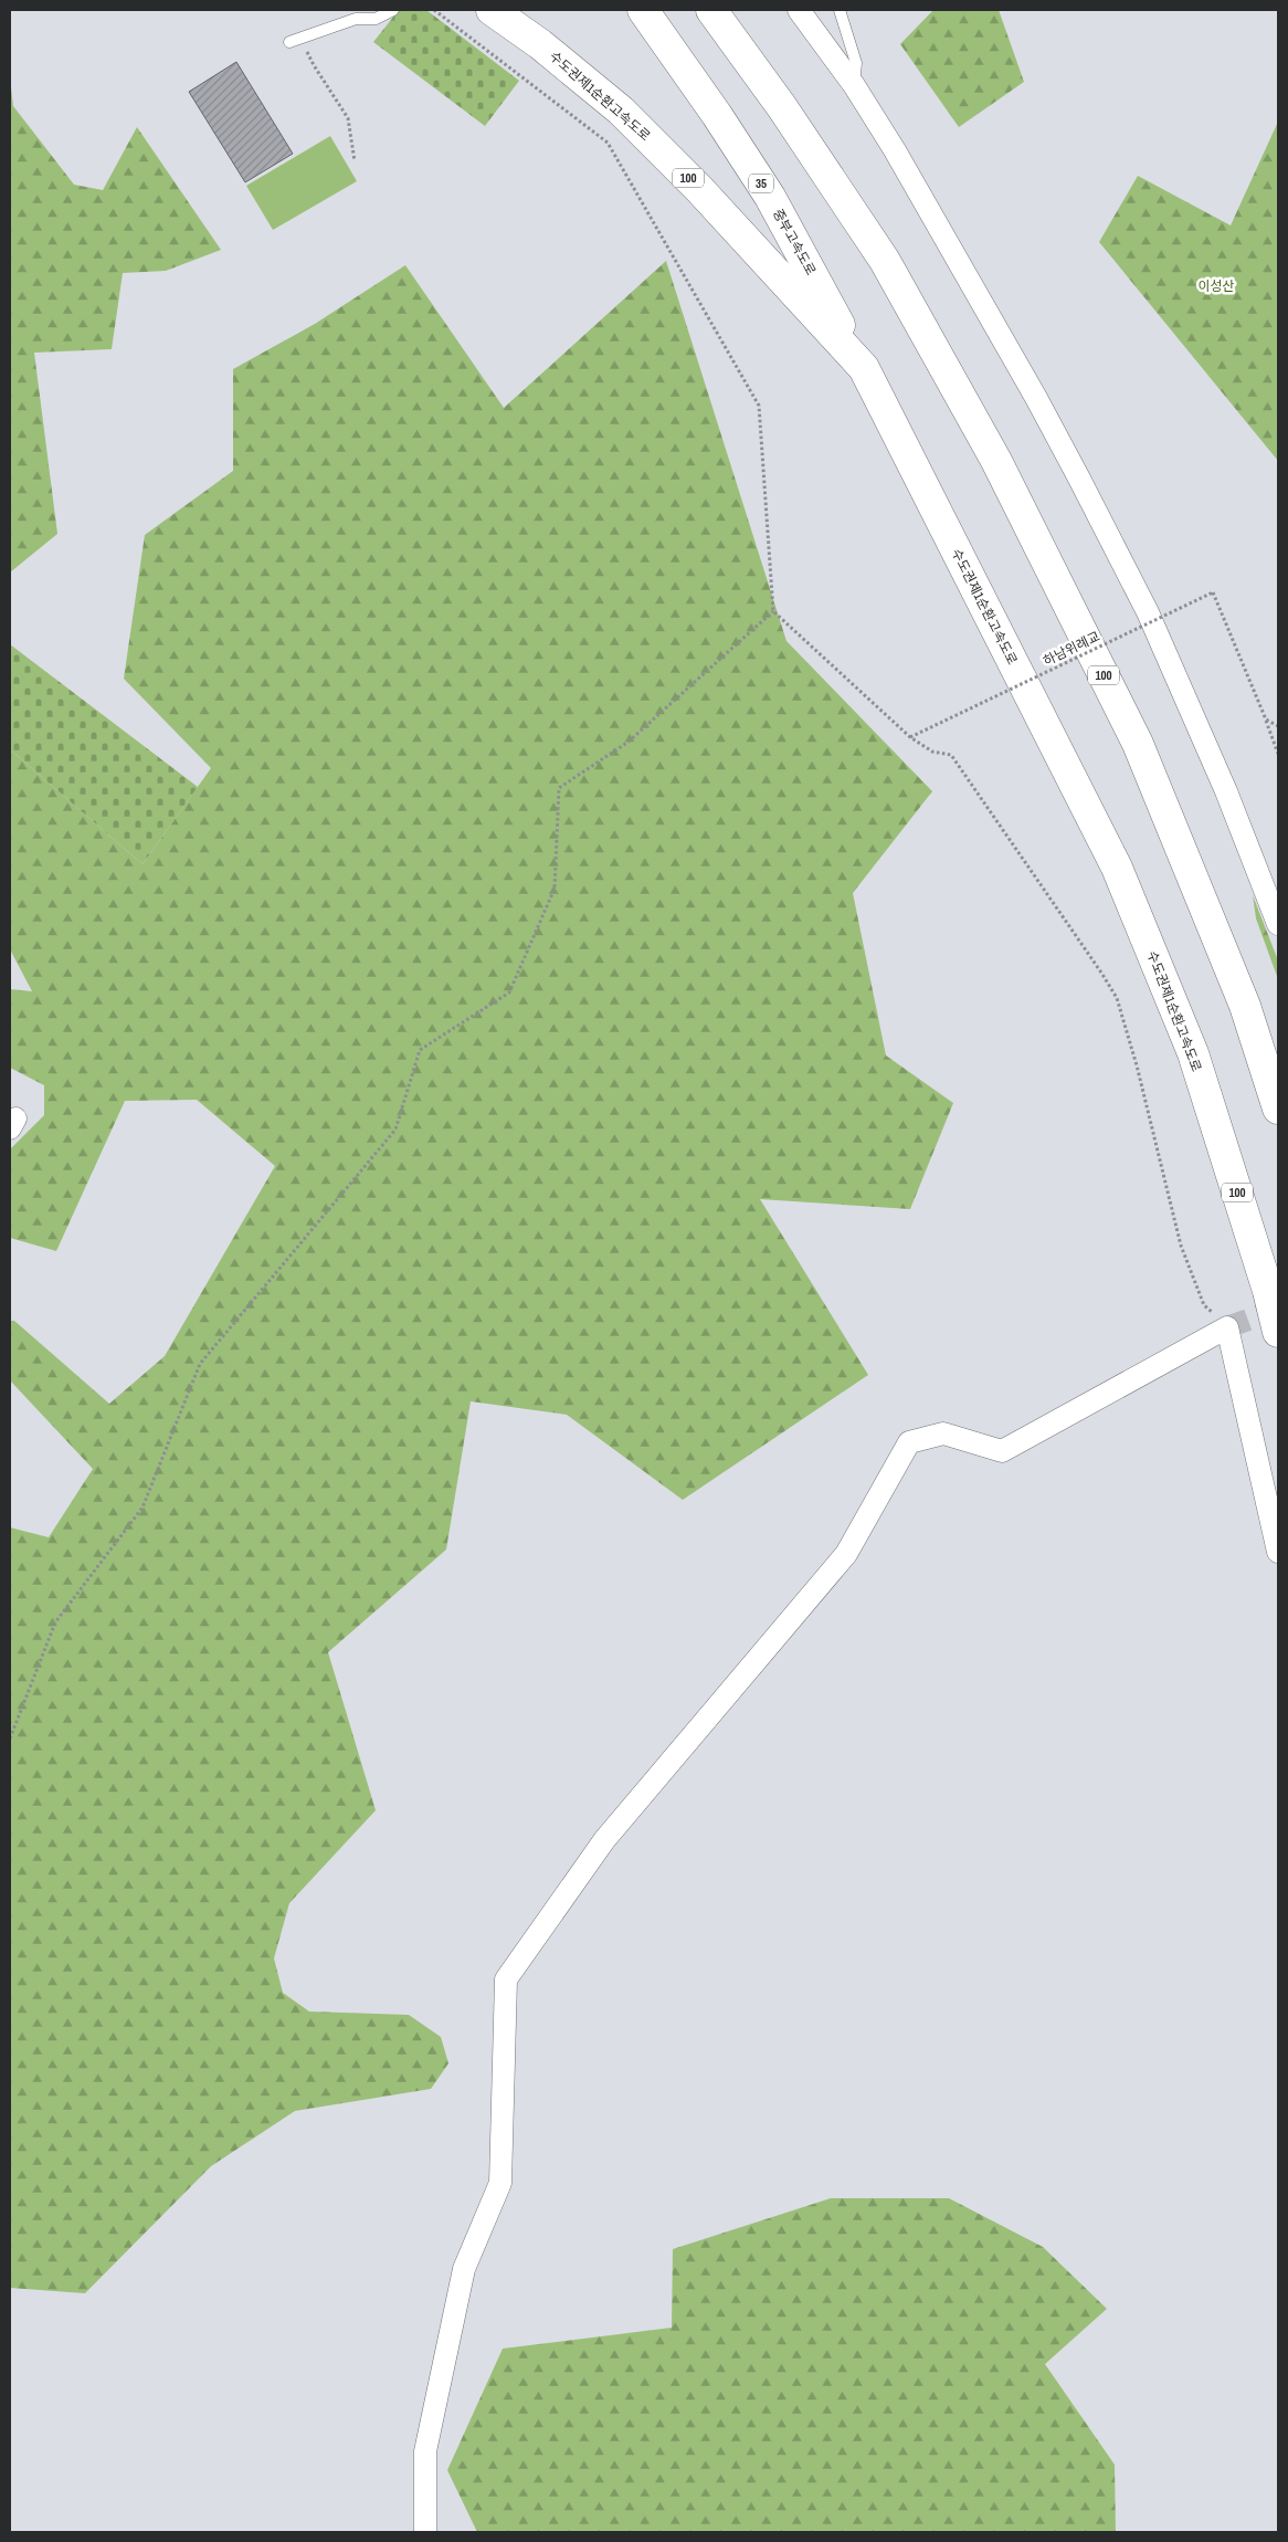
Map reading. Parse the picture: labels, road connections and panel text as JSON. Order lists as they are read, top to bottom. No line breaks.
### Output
{"streets":{"highway":["수도권제1순환고속도로","100","35","중부고속도로"],"path":["하남위례교"]},"crossings":[["수도권제1순환고속도로","중부고속도로"]],"parks":["이성산"]}
